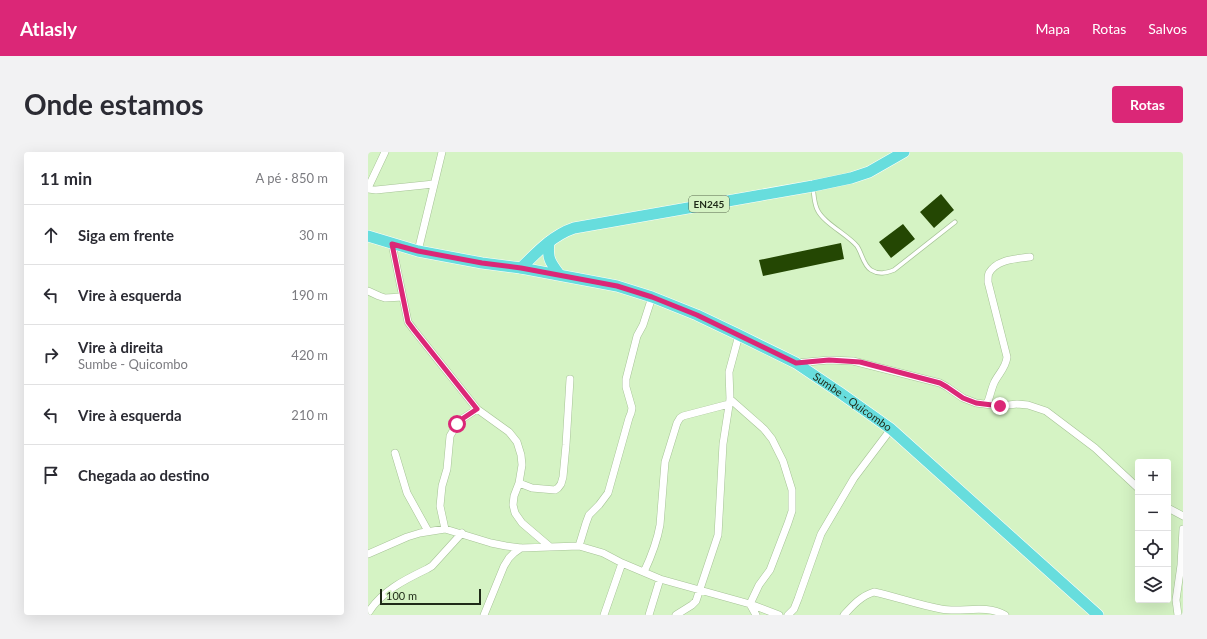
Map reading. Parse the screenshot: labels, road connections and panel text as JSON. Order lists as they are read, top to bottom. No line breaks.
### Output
{"streets":{"main road":["EN245","Sumbe - Quicombo"]},"crossings":[["EN245","Sumbe - Quicombo"]],"scale_bar":"100 m","page":{"header":"Atlasly","nav":["Mapa","Rotas","Salvos"],"buttons":"Rotas","title":"Onde estamos","heading":["11 min","A pé · 850 m"],"list":[["Siga em frente","30 m"],["Vire à esquerda","190 m"],["Vire à direita","Sumbe - Quicombo","420 m"],["Vire à esquerda","210 m"],"Chegada ao destino"],"map_buttons":["+","−"],"scale":"100 m"}}
